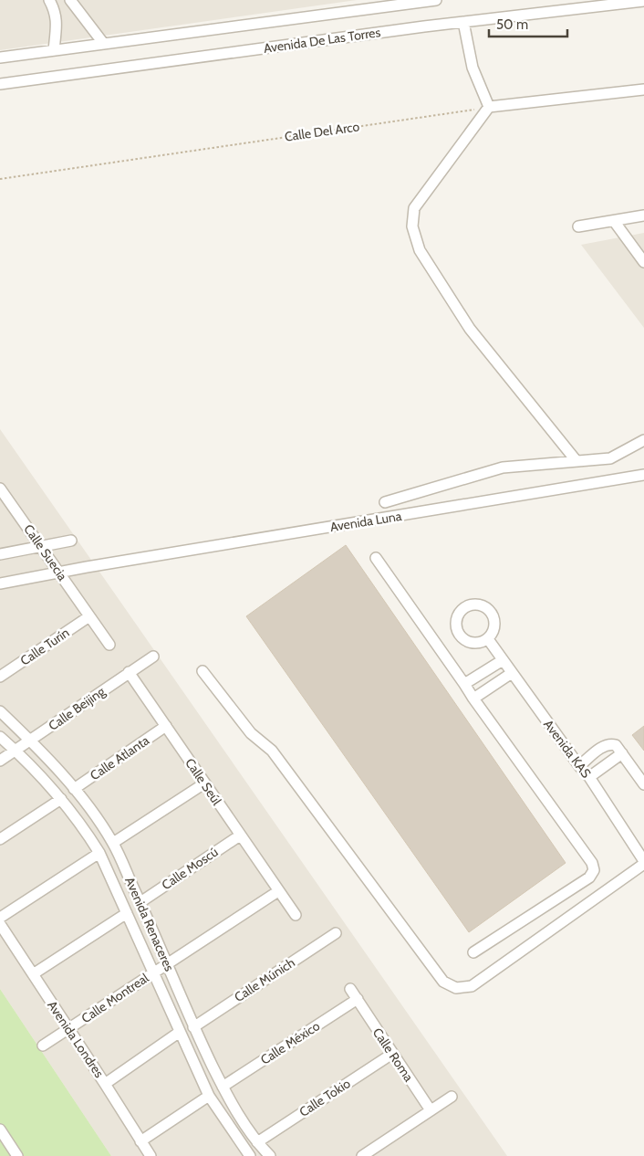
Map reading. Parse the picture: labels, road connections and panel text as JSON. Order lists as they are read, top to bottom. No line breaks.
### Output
{"streets":{"street":["Avenida De Las Torres","Avenida Luna","Calle Suecia","Calle Turín","Calle Beijing","Avenida KAS","Calle Atlanta","Calle Seúl","Calle Moscú","Avenida Renaceres","Calle Múnich","Calle Montreal","Avenida Londres","Calle México","Calle Roma","Calle Tokio"],"path":["Calle Del Arco"]},"crossings":[["Avenida Luna","Calle Suecia"],["Calle Suecia","Calle Turín"],["Calle Beijing","Calle Seúl"],["Calle Beijing","Avenida Renaceres"],["Calle Atlanta","Calle Seúl"],["Calle Atlanta","Avenida Renaceres"],["Calle Seúl","Calle Moscú"],["Calle Seúl","Calle Montreal"],["Calle Moscú","Avenida Renaceres"],["Avenida Renaceres","Calle Múnich"],["Avenida Renaceres","Calle Montreal"],["Avenida Renaceres","Calle México"],["Avenida Renaceres","Calle Tokio"],["Calle Montreal","Avenida Londres"],["Calle México","Calle Roma"],["Calle Roma","Calle Tokio"]],"scale_bar":"50 m"}
